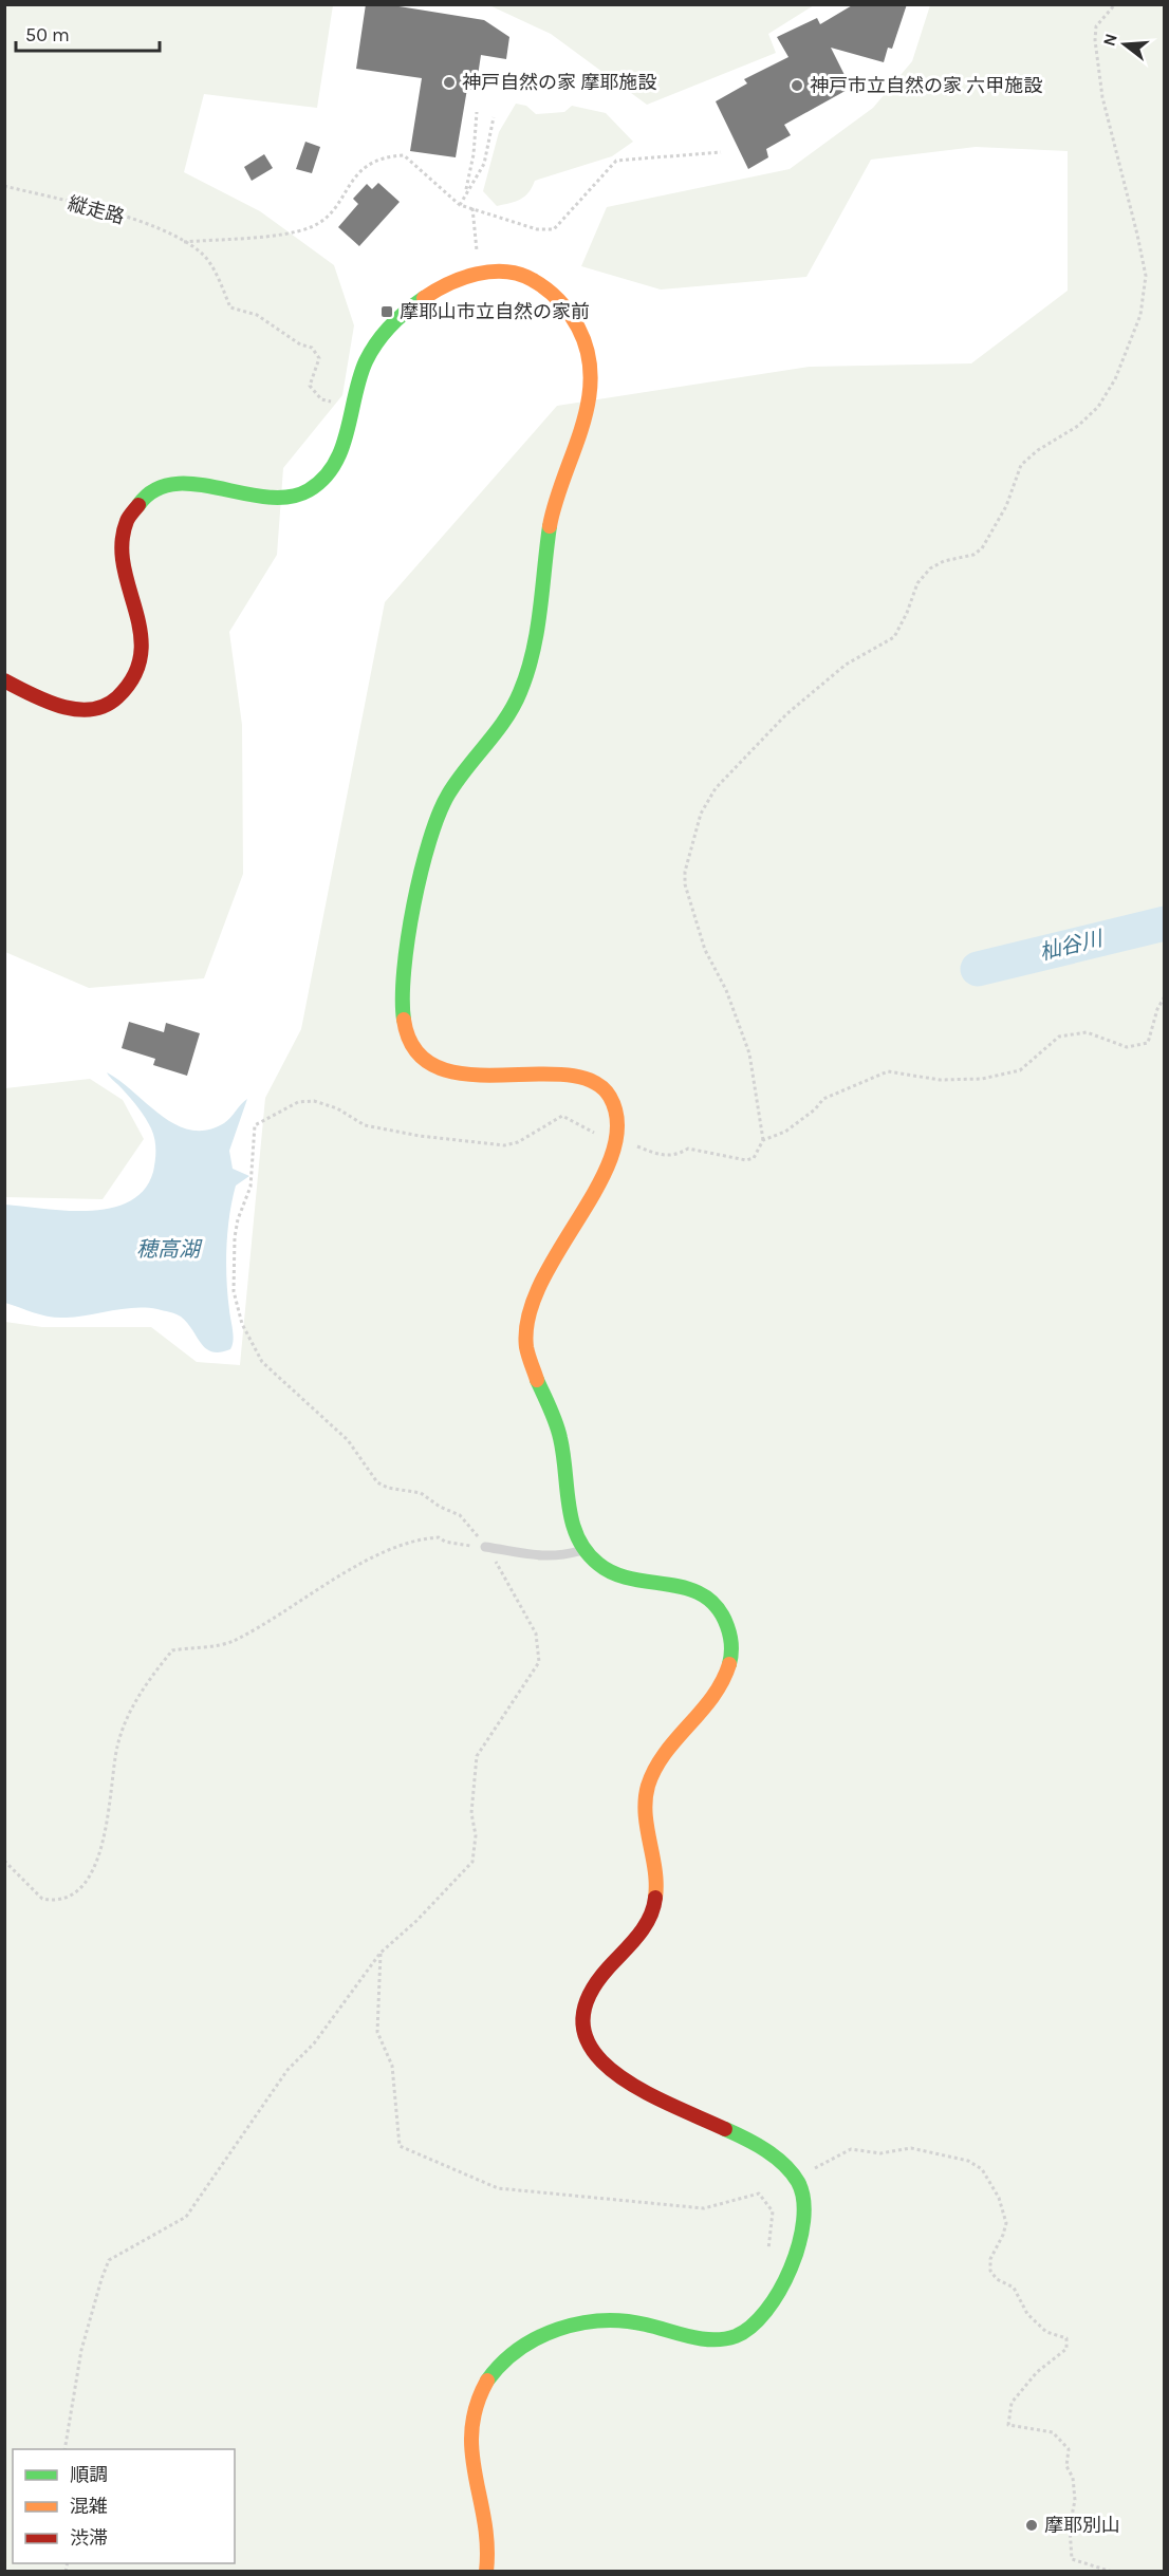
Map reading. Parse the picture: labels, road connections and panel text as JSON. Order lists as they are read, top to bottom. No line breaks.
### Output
{"streets":{"path":["縦走路"]},"water":["杣谷川","穂高湖"],"places":{"other":["神戸自然の家 摩耶施設","神戸市立自然の家 六甲施設","摩耶別山"],"transit":["摩耶山市立自然の家前"]},"legend":["順調","混雑","渋滞"],"scale_bar":"50 m","north":"left"}
